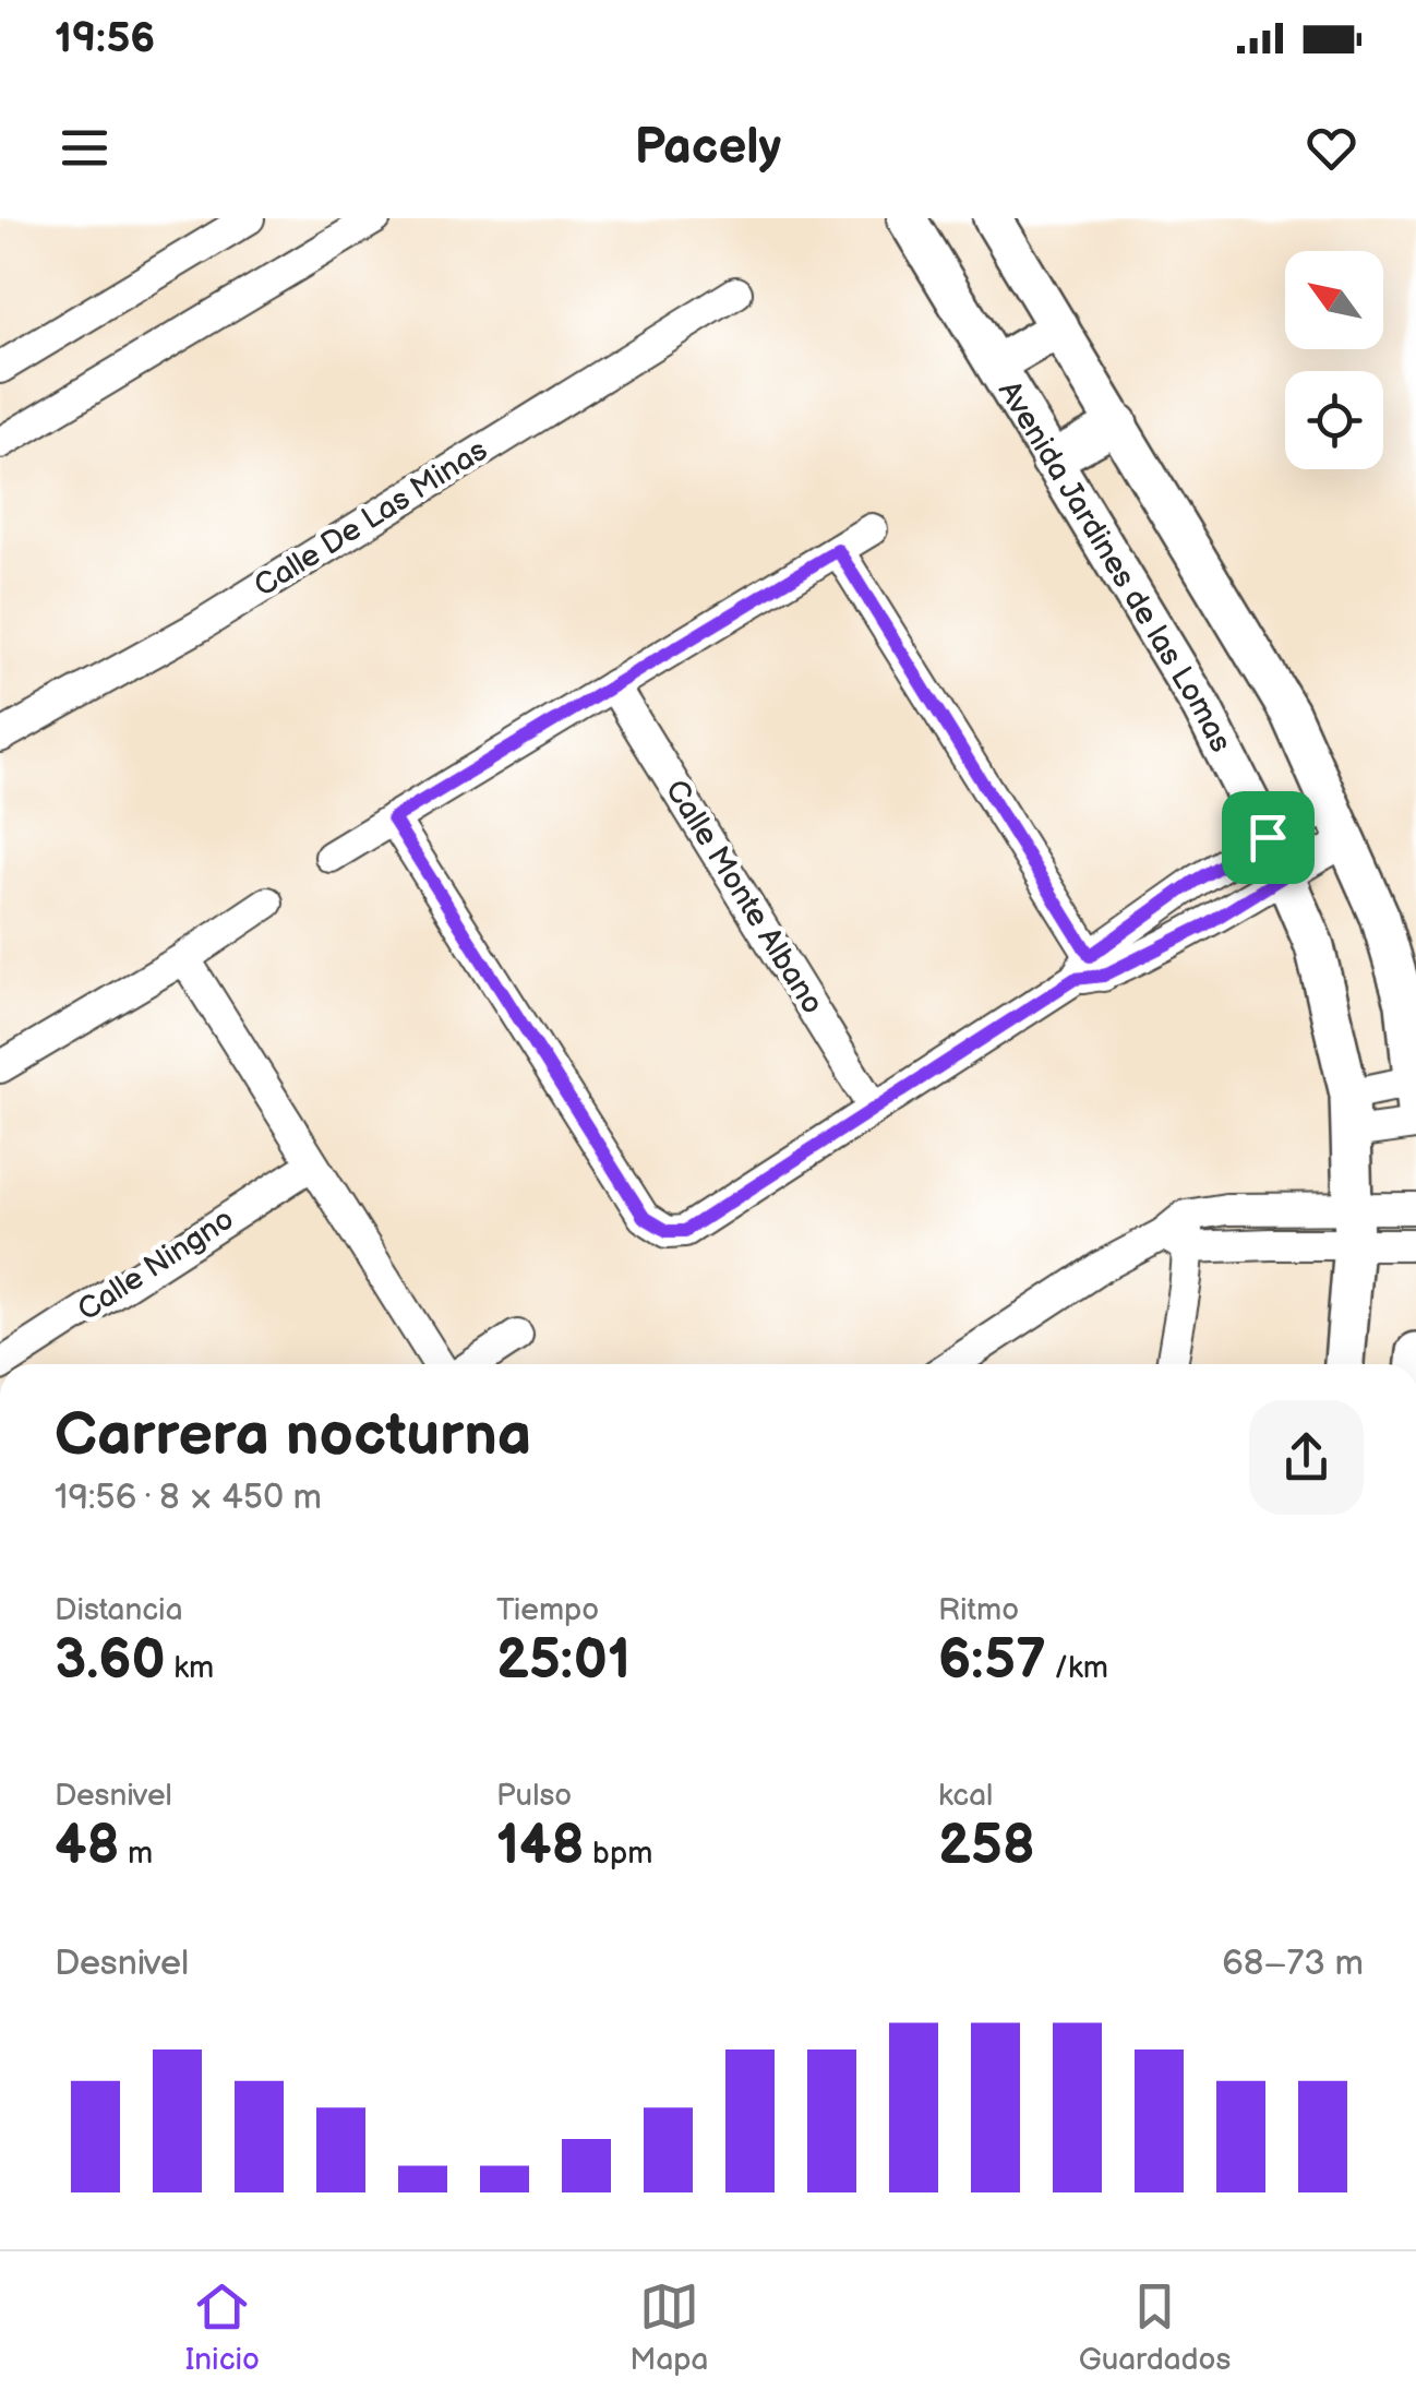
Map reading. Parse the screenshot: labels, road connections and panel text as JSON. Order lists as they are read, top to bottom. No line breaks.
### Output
{"streets":{"street":["Calle De Las Minas","Avenida Jardines de las Lomas","Calle Monte Albano","Calle Ningno"]},"north":"top left","page":{"status":"19:56","header":"Pacely","heading":["Carrera nocturna","19:56 · 8 × 450 m"],"stats":[["Distancia","3.60 km"],["Tiempo","25:01"],["Ritmo","6:57 /km"],["Desnivel","48 m"],["Pulso","148 bpm"],["kcal","258"]],"chart":["Desnivel","68–73 m"],"tabs":["Inicio","Mapa","Guardados"]}}
